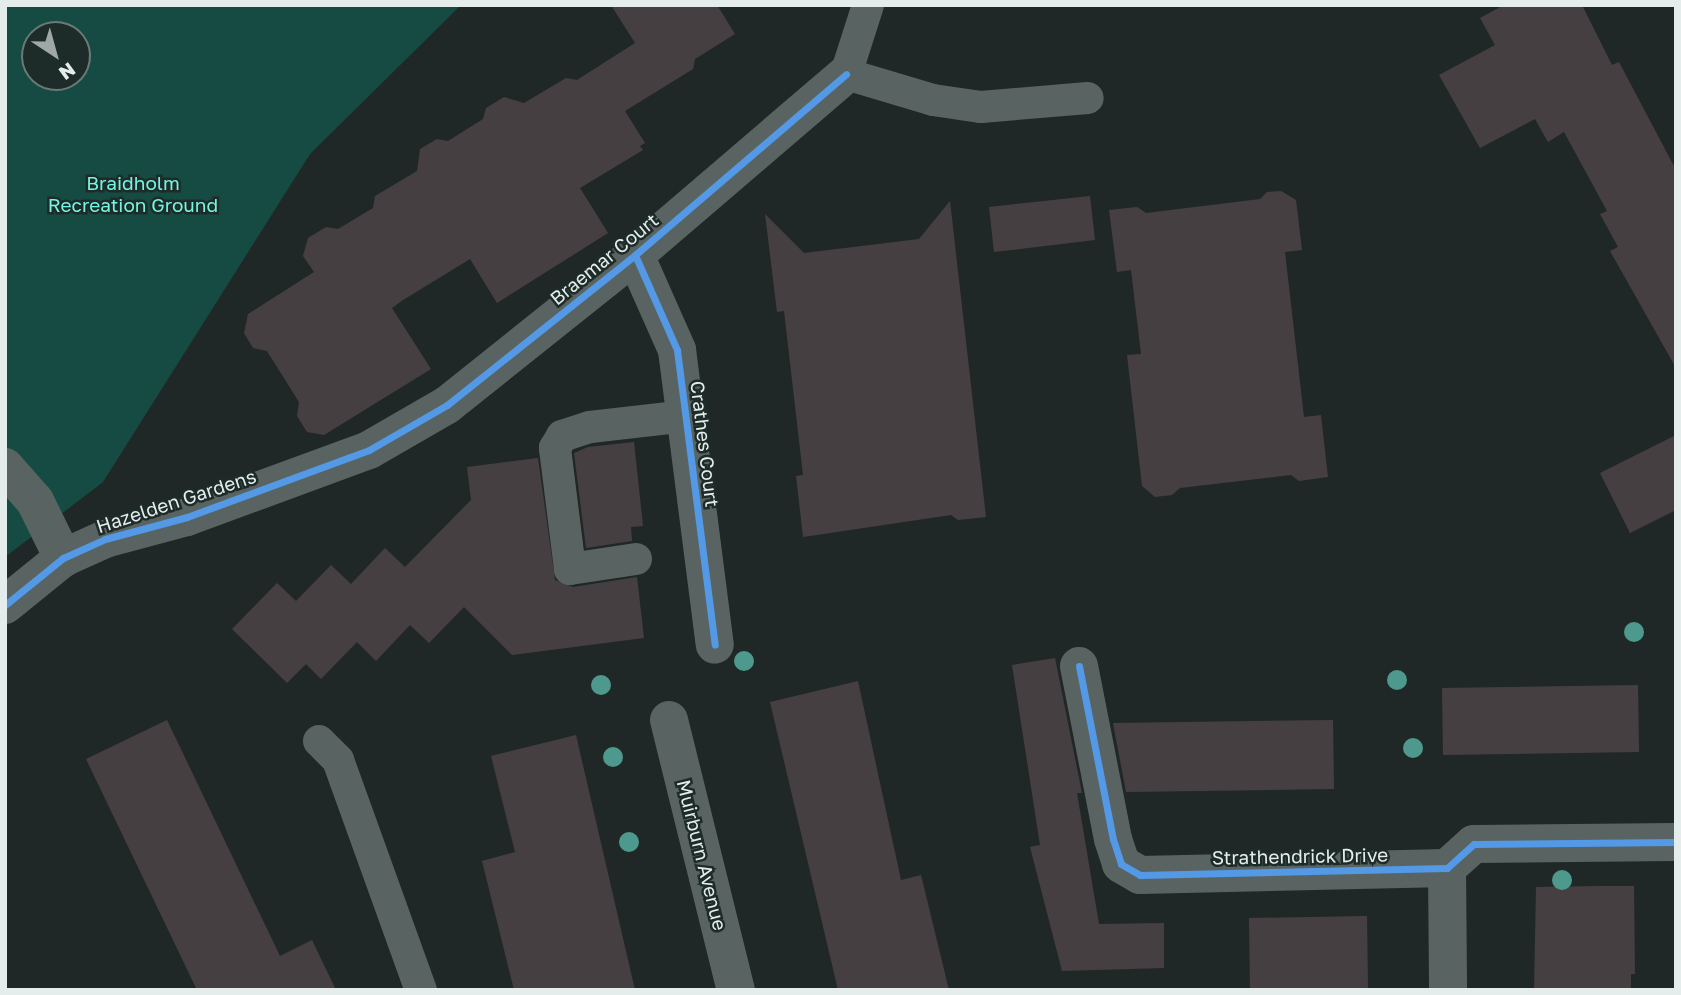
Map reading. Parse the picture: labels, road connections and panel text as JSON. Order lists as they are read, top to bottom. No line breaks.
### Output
{"streets":{"street":["Braemar Court","Crathes Court","Hazelden Gardens","Muirburn Avenue","Strathendrick Drive"]},"crossings":[["Braemar Court","Crathes Court"],["Braemar Court","Hazelden Gardens"]],"parks":["Braidholm Recreation Ground"],"north":"bottom right"}
